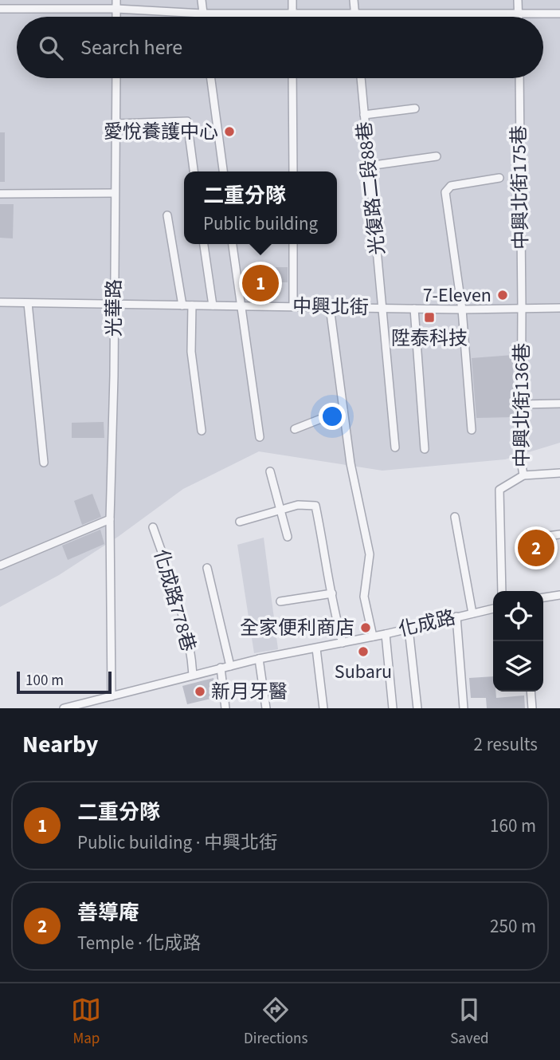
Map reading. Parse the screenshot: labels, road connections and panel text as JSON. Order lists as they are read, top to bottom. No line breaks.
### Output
{"streets":{"street":["中興北街175巷","光復路二段88巷","中興北街","光華路","中興北街136巷","化成路778巷","化成路"]},"crossings":[["中興北街175巷","中興北街"],["中興北街175巷","中興北街136巷"],["光復路二段88巷","中興北街"],["中興北街","光華路"],["中興北街","中興北街136巷"],["光華路","化成路"],["化成路778巷","化成路"]],"places":{"other":["愛悅養護中心","7-Eleven","全家便利商店","Subaru","新月牙醫"],"transit":["陞泰科技"]},"scale_bar":"100 m","page":{"search":"Search here","popup":["二重分隊","Public building"],"pins":["1","2"],"scale":"100 m","heading":["Nearby","2 results"],"list":[{"mark":"1","name":"二重分隊","note":"Public building · 中興北街","value":"160 m"},{"mark":"2","name":"善導庵","note":"Temple · 化成路","value":"250 m"}],"nav":["Map","Directions","Saved"]}}
